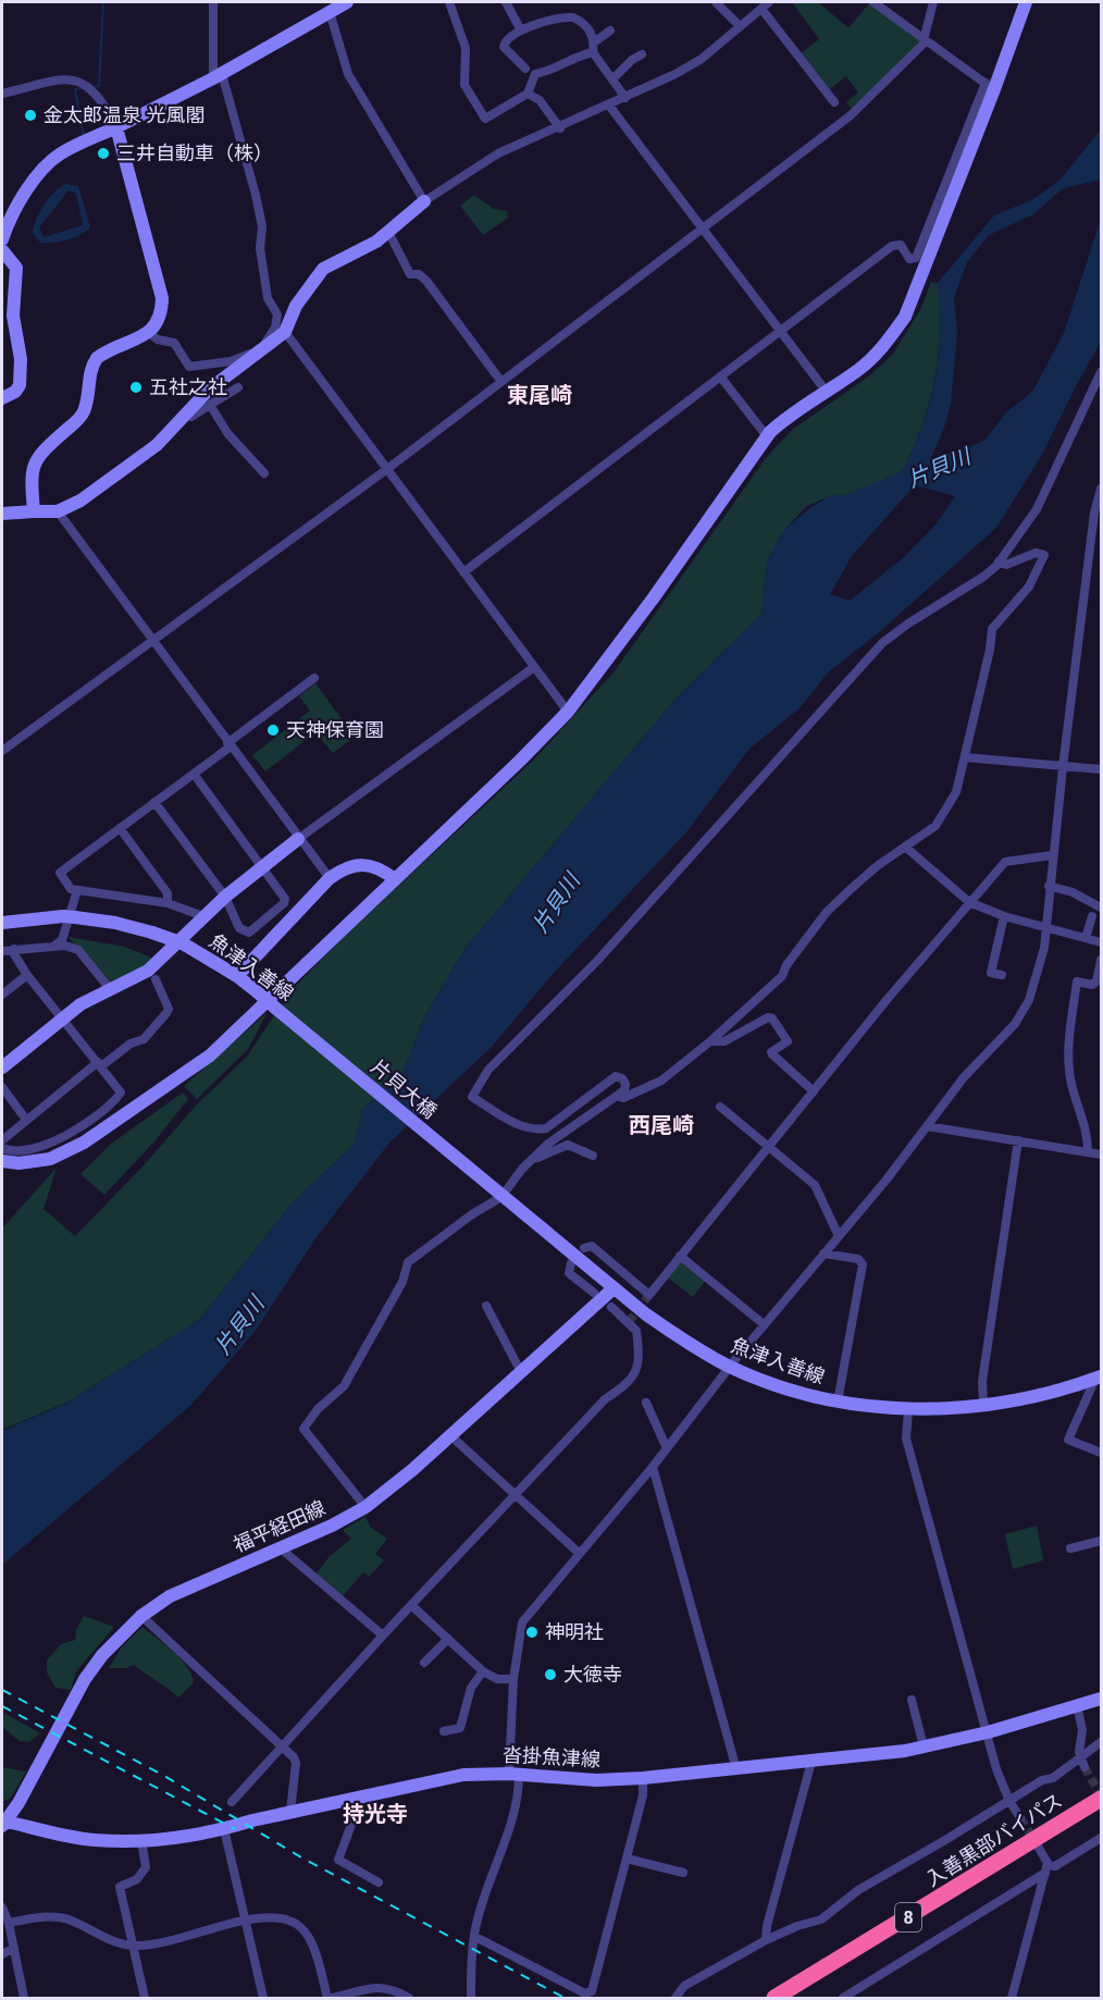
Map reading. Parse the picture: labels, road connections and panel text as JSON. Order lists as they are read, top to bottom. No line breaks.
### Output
{"streets":{"highway":["入善黒部バイパス","8"],"main road":["魚津入善線","片貝大橋","福平経田線","沓掛魚津線"]},"crossings":[["魚津入善線","片貝大橋"],["魚津入善線","福平経田線"],["福平経田線","沓掛魚津線"]],"districts":["東尾崎","西尾崎","持光寺"],"water":["片貝川"],"places":["金太郎温泉 光風閣","三井自動車（株）","五社之社","天神保育園","神明社","大徳寺"]}
